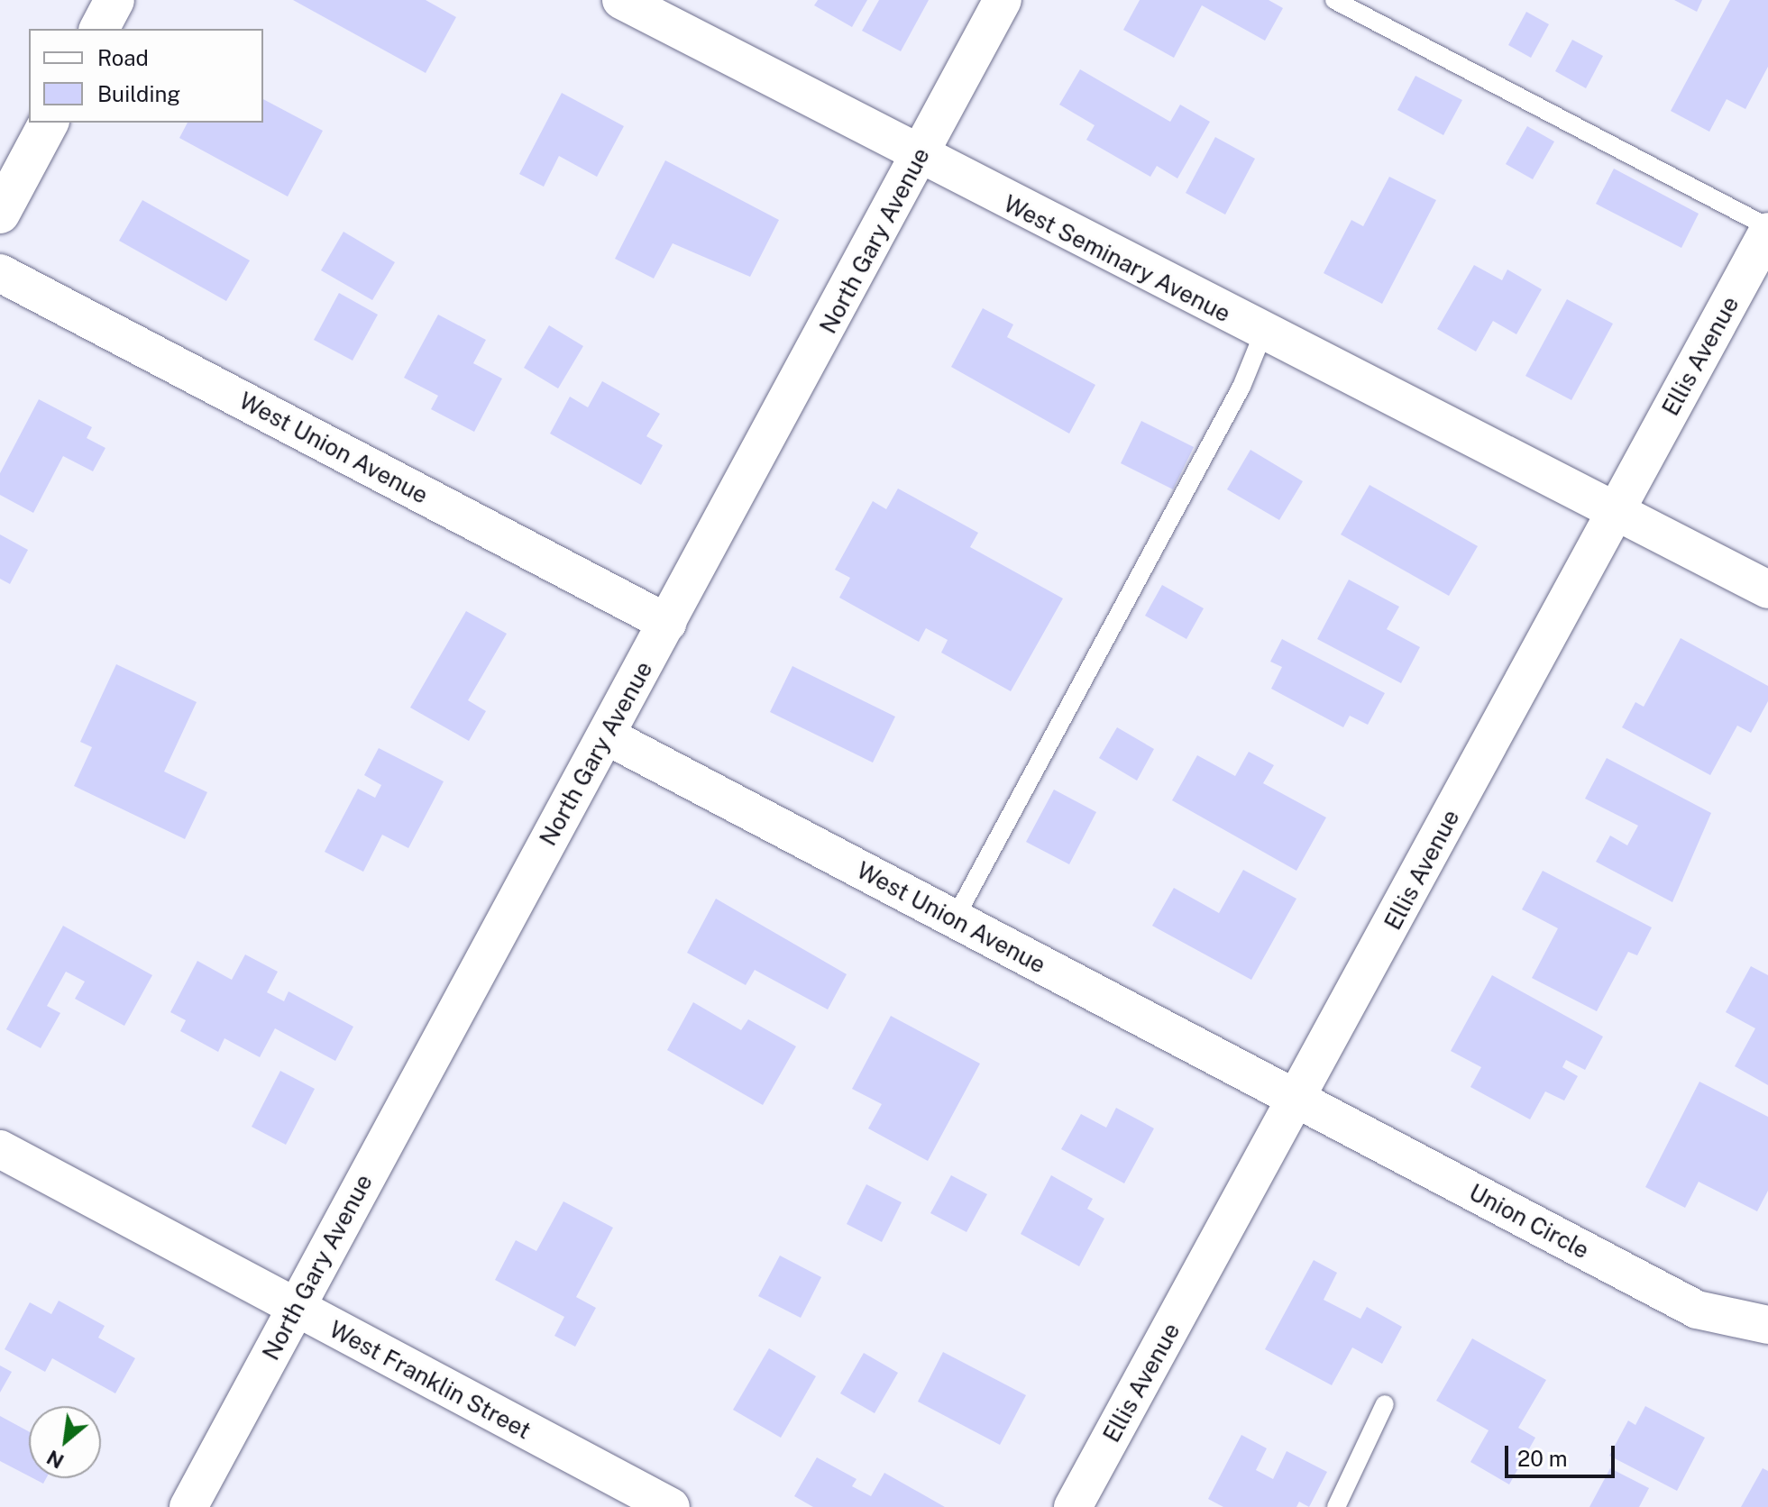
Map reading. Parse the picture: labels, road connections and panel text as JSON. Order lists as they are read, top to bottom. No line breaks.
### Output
{"streets":{"street":["North Gary Avenue","West Seminary Avenue","Ellis Avenue","West Union Avenue","Union Circle","West Franklin Street"]},"crossings":[["North Gary Avenue","West Seminary Avenue"],["North Gary Avenue","West Union Avenue"],["North Gary Avenue","West Franklin Street"],["West Seminary Avenue","Ellis Avenue"],["Ellis Avenue","West Union Avenue"],["Ellis Avenue","Union Circle"],["West Union Avenue","Union Circle"]],"legend":["Road","Building"],"scale_bar":"20 m","north":"bottom left"}
